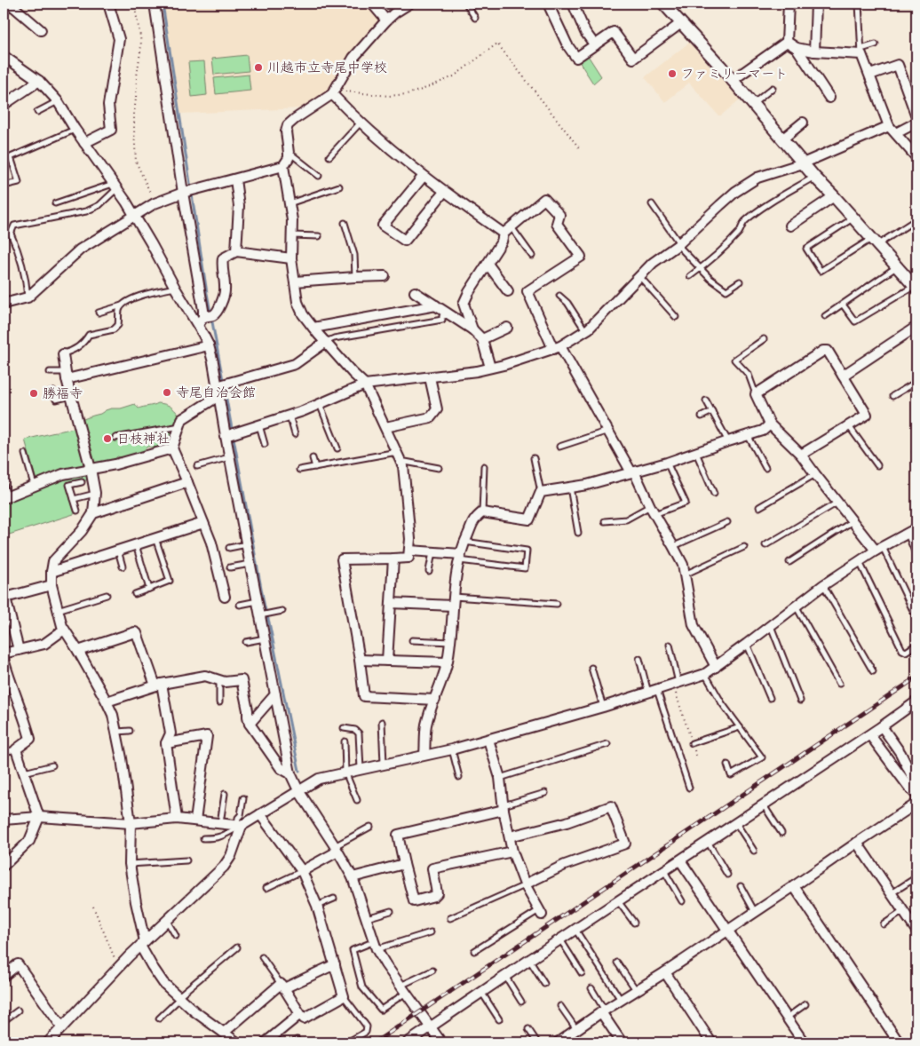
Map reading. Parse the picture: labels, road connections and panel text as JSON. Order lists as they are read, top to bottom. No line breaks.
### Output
{"places":["川越市立寺尾中学校","ファミリーマート","寺尾自治会館","勝福寺","日枝神社"]}
